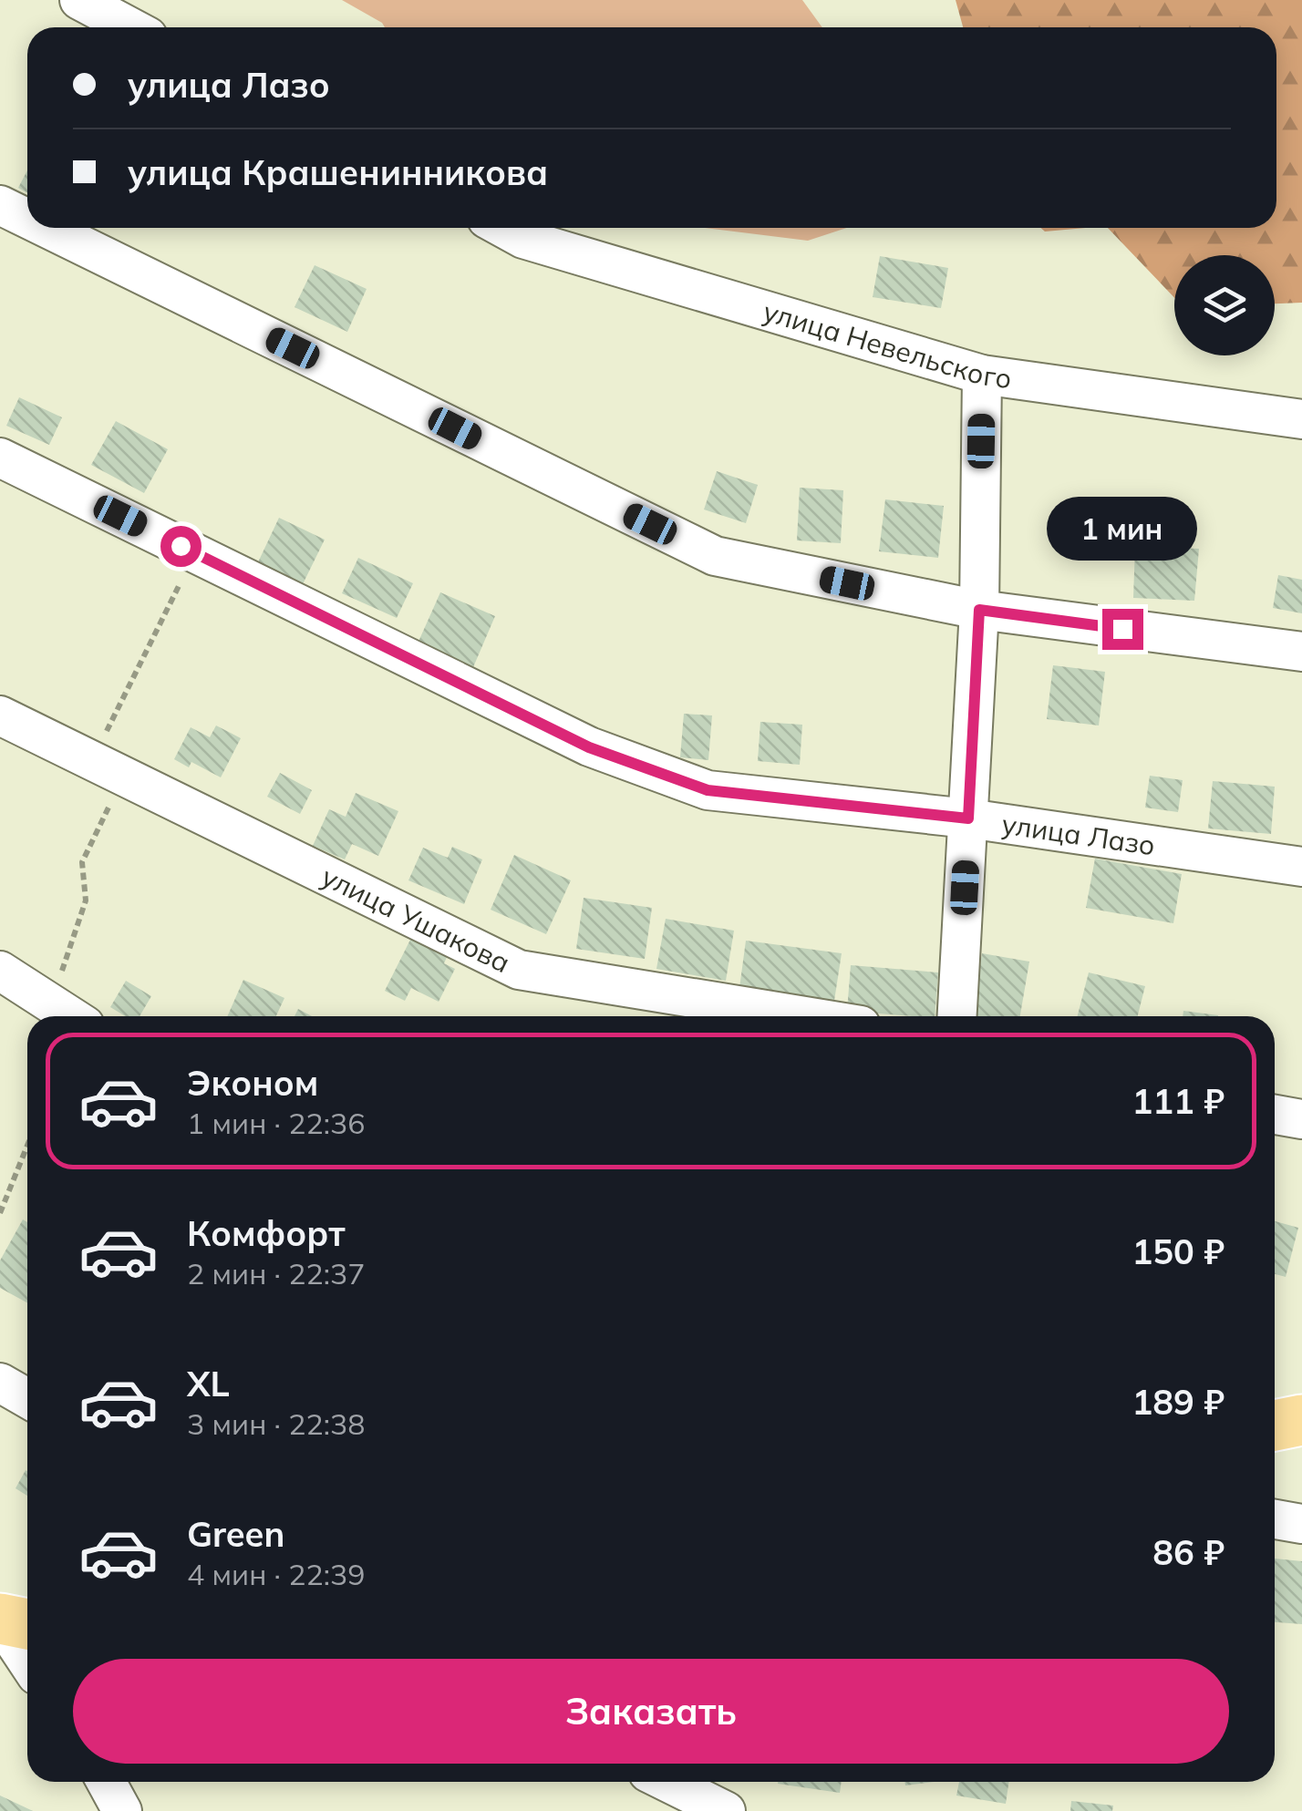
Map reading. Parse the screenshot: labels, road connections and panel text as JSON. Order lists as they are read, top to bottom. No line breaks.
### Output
{"streets":{"street":["улица Невельского","улица Лазо","улица Ушакова"]},"page":{"banner":["улица Лазо","улица Крашенинникова"],"bubble":"1 мин","list":[{"name":"Эконом","note":"1 мин · 22:36","value":"111 ₽"},{"name":"Комфорт","note":"2 мин · 22:37","value":"150 ₽"},{"name":"XL","note":"3 мин · 22:38","value":"189 ₽"},{"name":"Green","note":"4 мин · 22:39","value":"86 ₽"}],"buttons":"Заказать"}}
